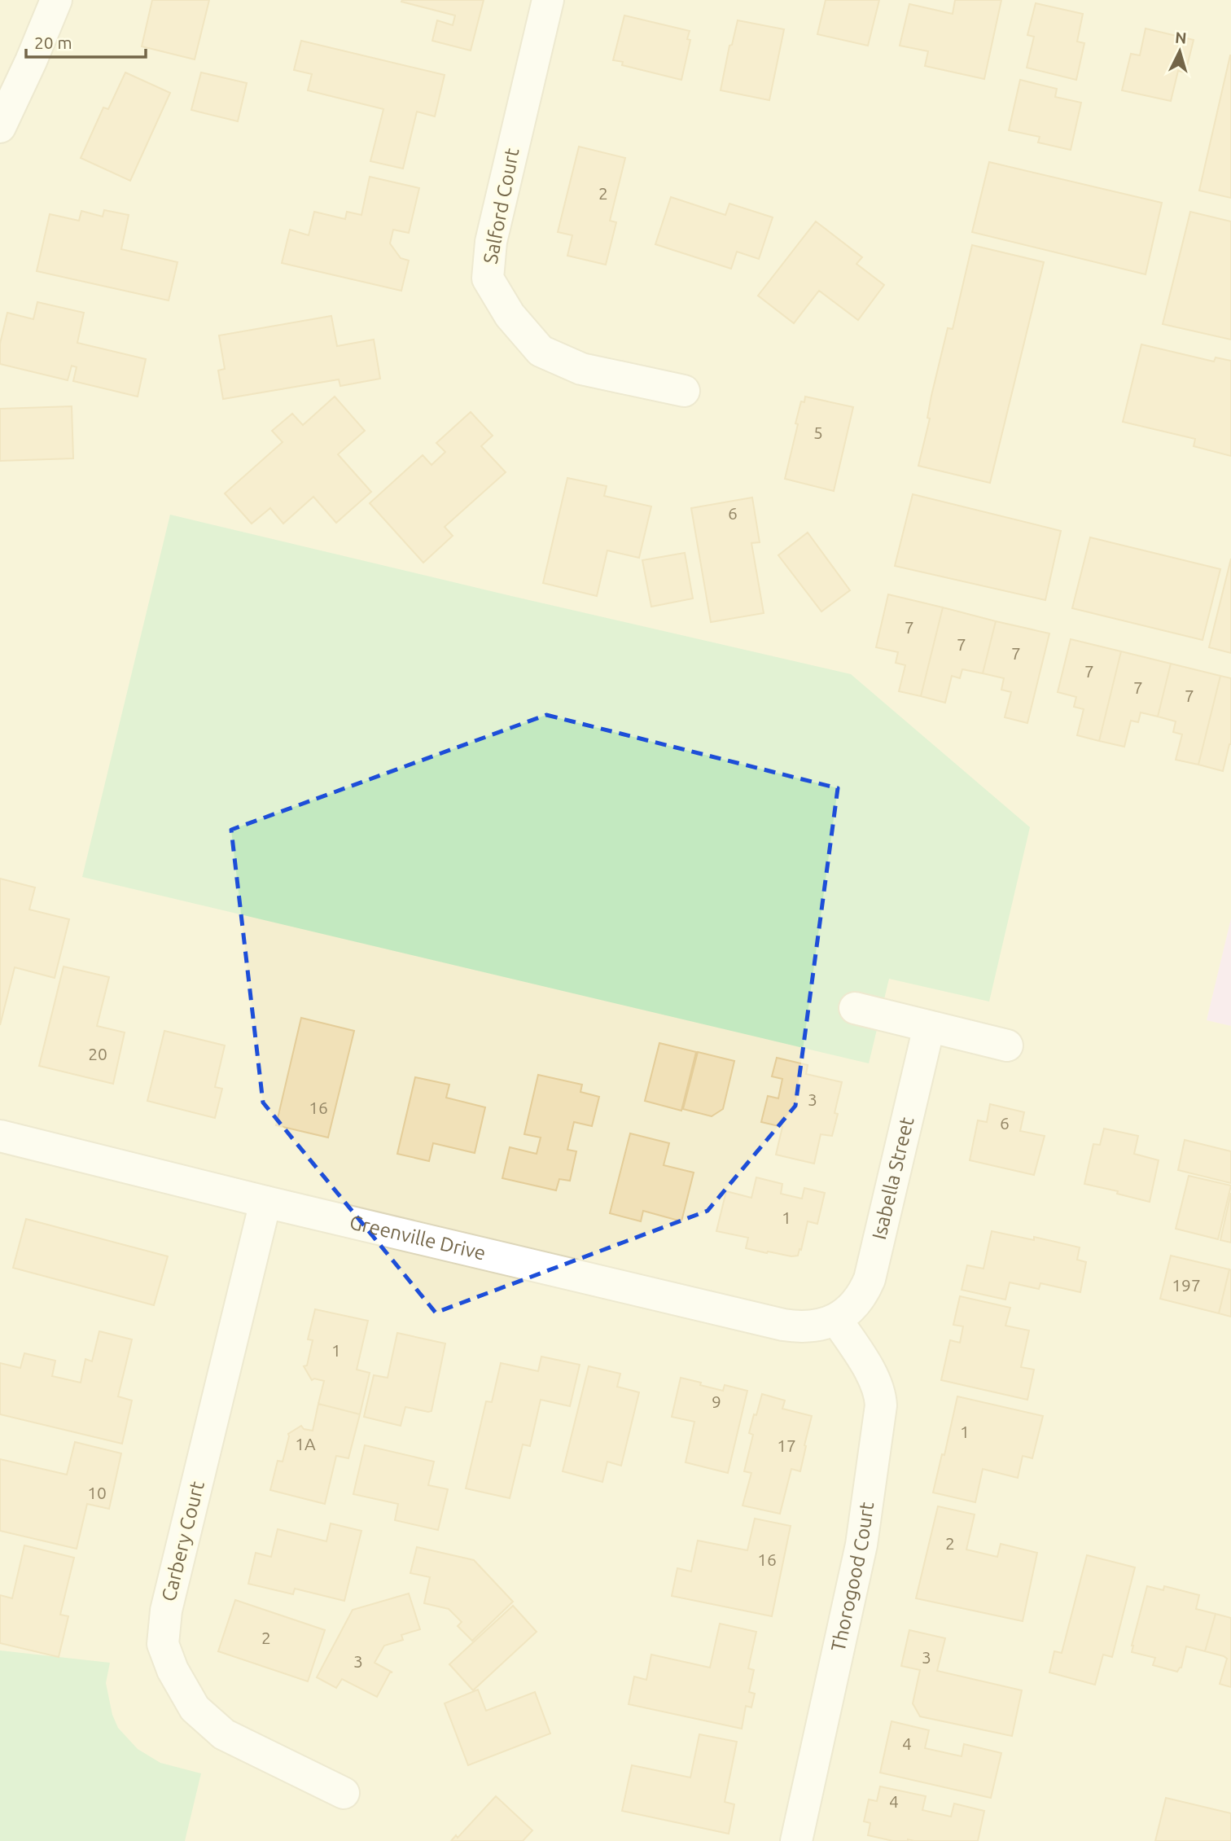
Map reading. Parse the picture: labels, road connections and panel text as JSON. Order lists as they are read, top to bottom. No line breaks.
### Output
{"streets":{"street":["Salford Court","Isabella Street","Greenville Drive","Carbery Court","Thorogood Court"]},"crossings":[["Isabella Street","Greenville Drive"],["Isabella Street","Thorogood Court"],["Greenville Drive","Carbery Court"],["Greenville Drive","Thorogood Court"]],"house_numbers":["2","5","6","7","7","7","7","7","7","20","3","16","6","1","197","1","9","1","1A","17","10","2","16","2","3","3","4","4"],"scale_bar":"20 m","north":"top"}
